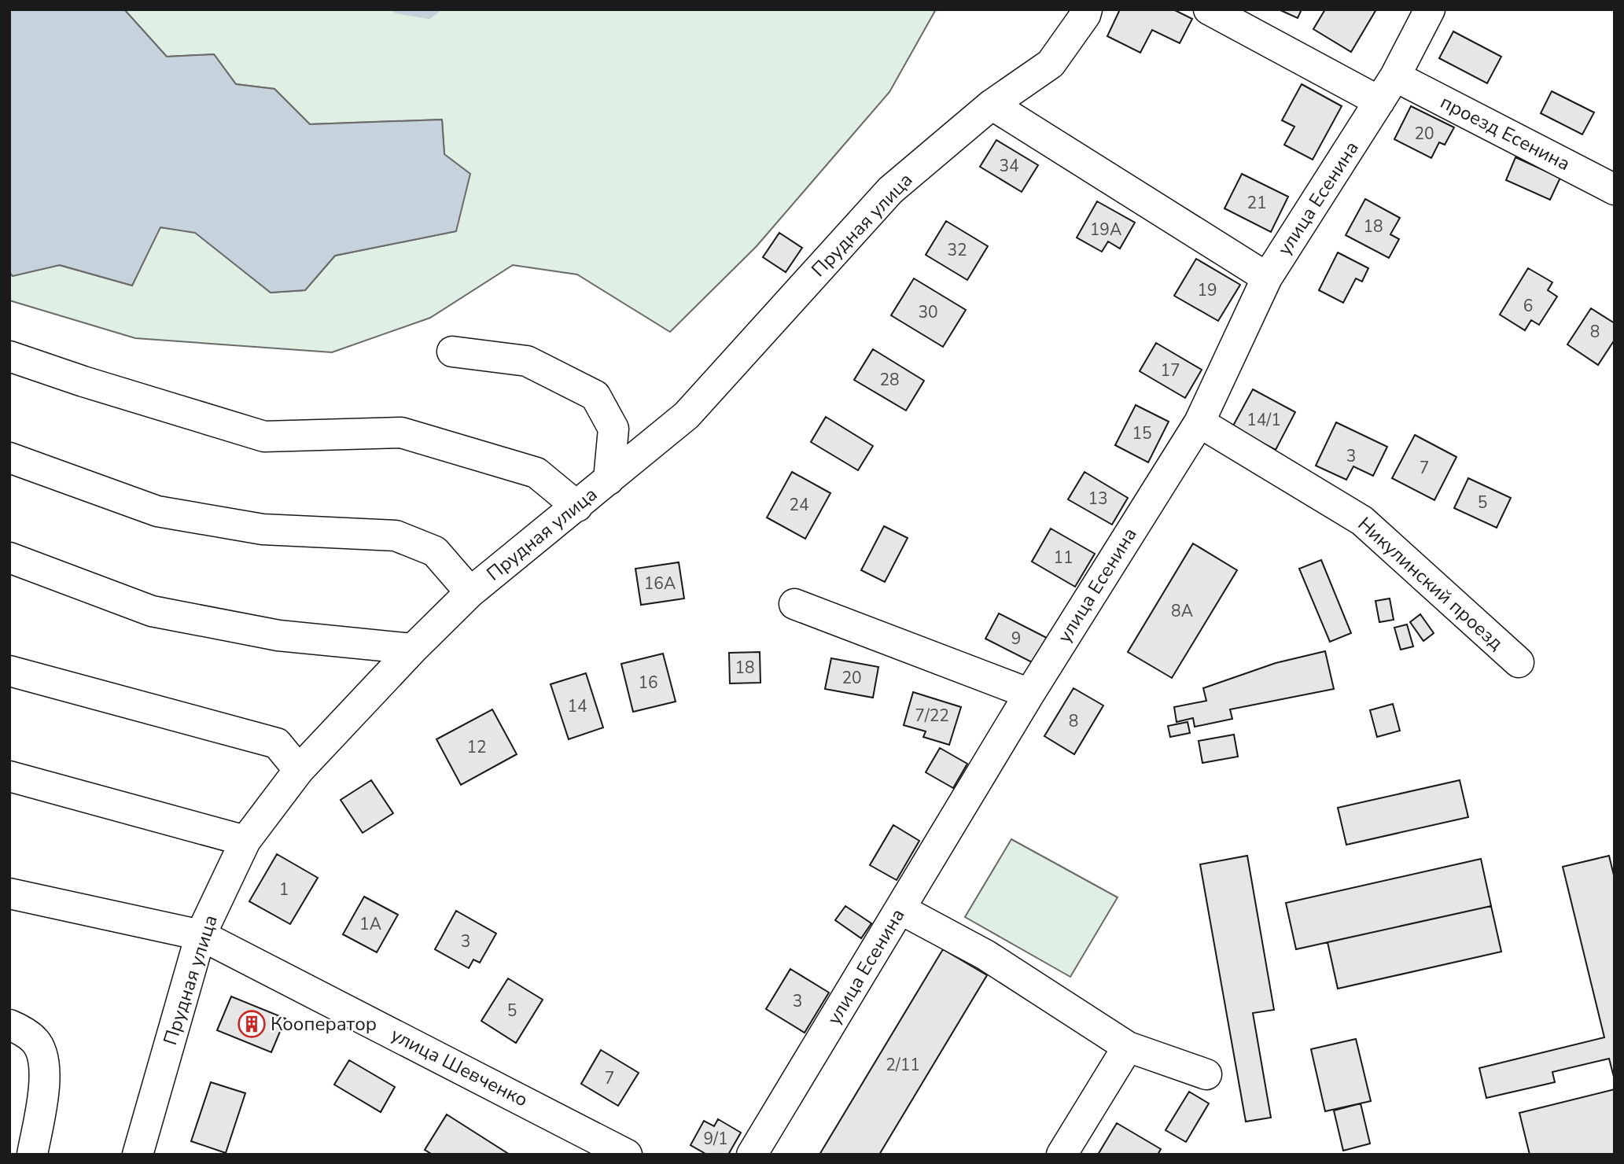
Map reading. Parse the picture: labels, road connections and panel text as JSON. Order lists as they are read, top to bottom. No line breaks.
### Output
{"streets":{"street":["проезд Есенина","улица Есенина","Прудная улица","Никулинский проезд","улица Шевченко"]},"crossings":[["проезд Есенина","улица Есенина"],["улица Есенина","Никулинский проезд"],["Прудная улица","улица Шевченко"]],"places":{"building":["Кооператор"]},"house_numbers":["20","34","21","18","19А","32","19","6","30","8","17","28","14/1","15","3","7","13","5","24","11","16А","8А","9","18","20","16","14","7/22","8","12","1","1А","3","3","5","2/11","7","9/1"]}
